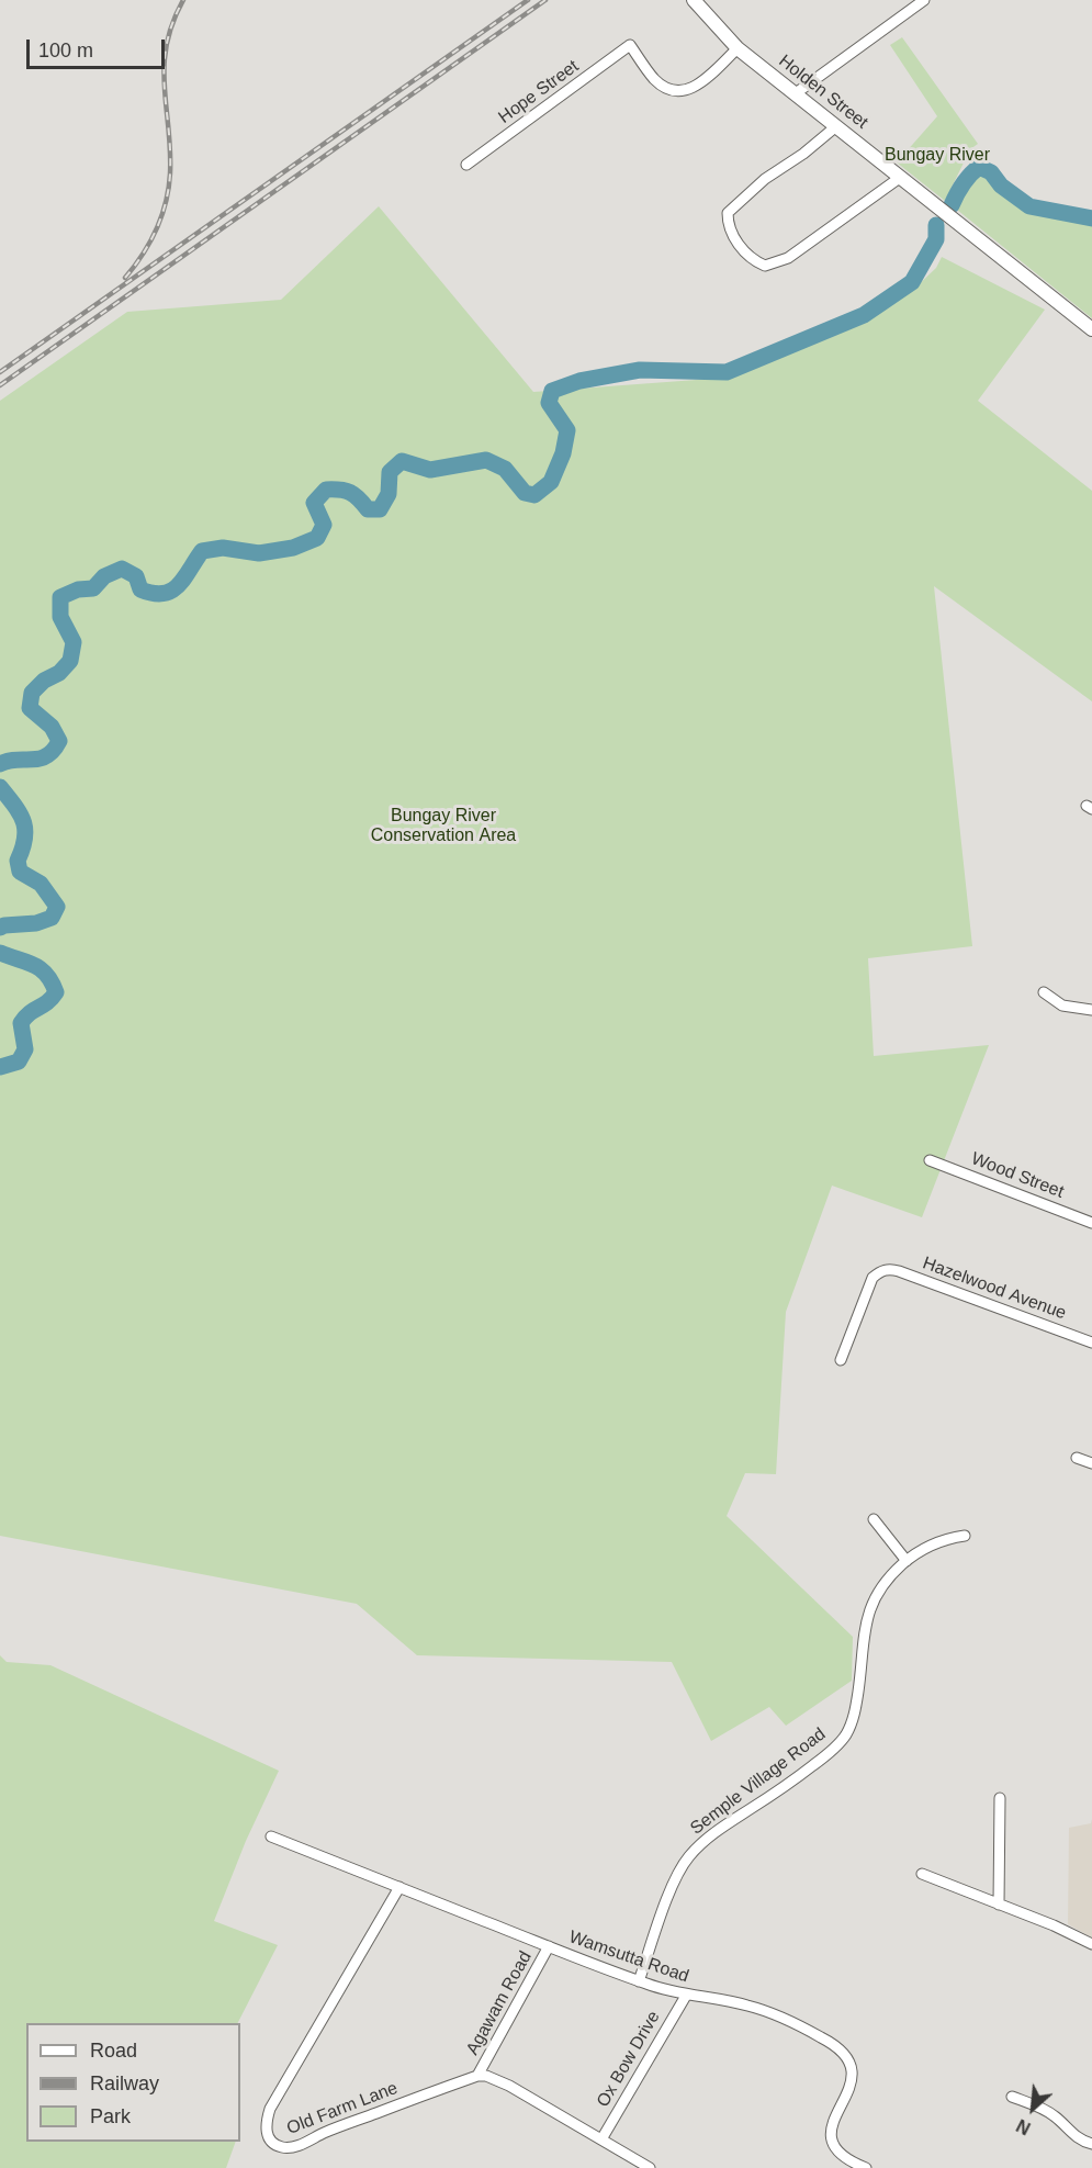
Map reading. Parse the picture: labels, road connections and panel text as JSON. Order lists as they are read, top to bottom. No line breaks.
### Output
{"streets":{"main road":["Holden Street"],"street":["Hope Street","Wood Street","Hazelwood Avenue","Semple Village Road","Wamsutta Road","Agawam Road","Ox Bow Drive","Old Farm Lane"]},"crossings":[["Hope Street","Holden Street"],["Semple Village Road","Wamsutta Road"],["Wamsutta Road","Agawam Road"],["Wamsutta Road","Ox Bow Drive"],["Wamsutta Road","Old Farm Lane"],["Agawam Road","Old Farm Lane"]],"parks":["Bungay River","Bungay River Conservation Area"],"legend":["Road","Railway","Park"],"scale_bar":"100 m","north":"bottom left"}
